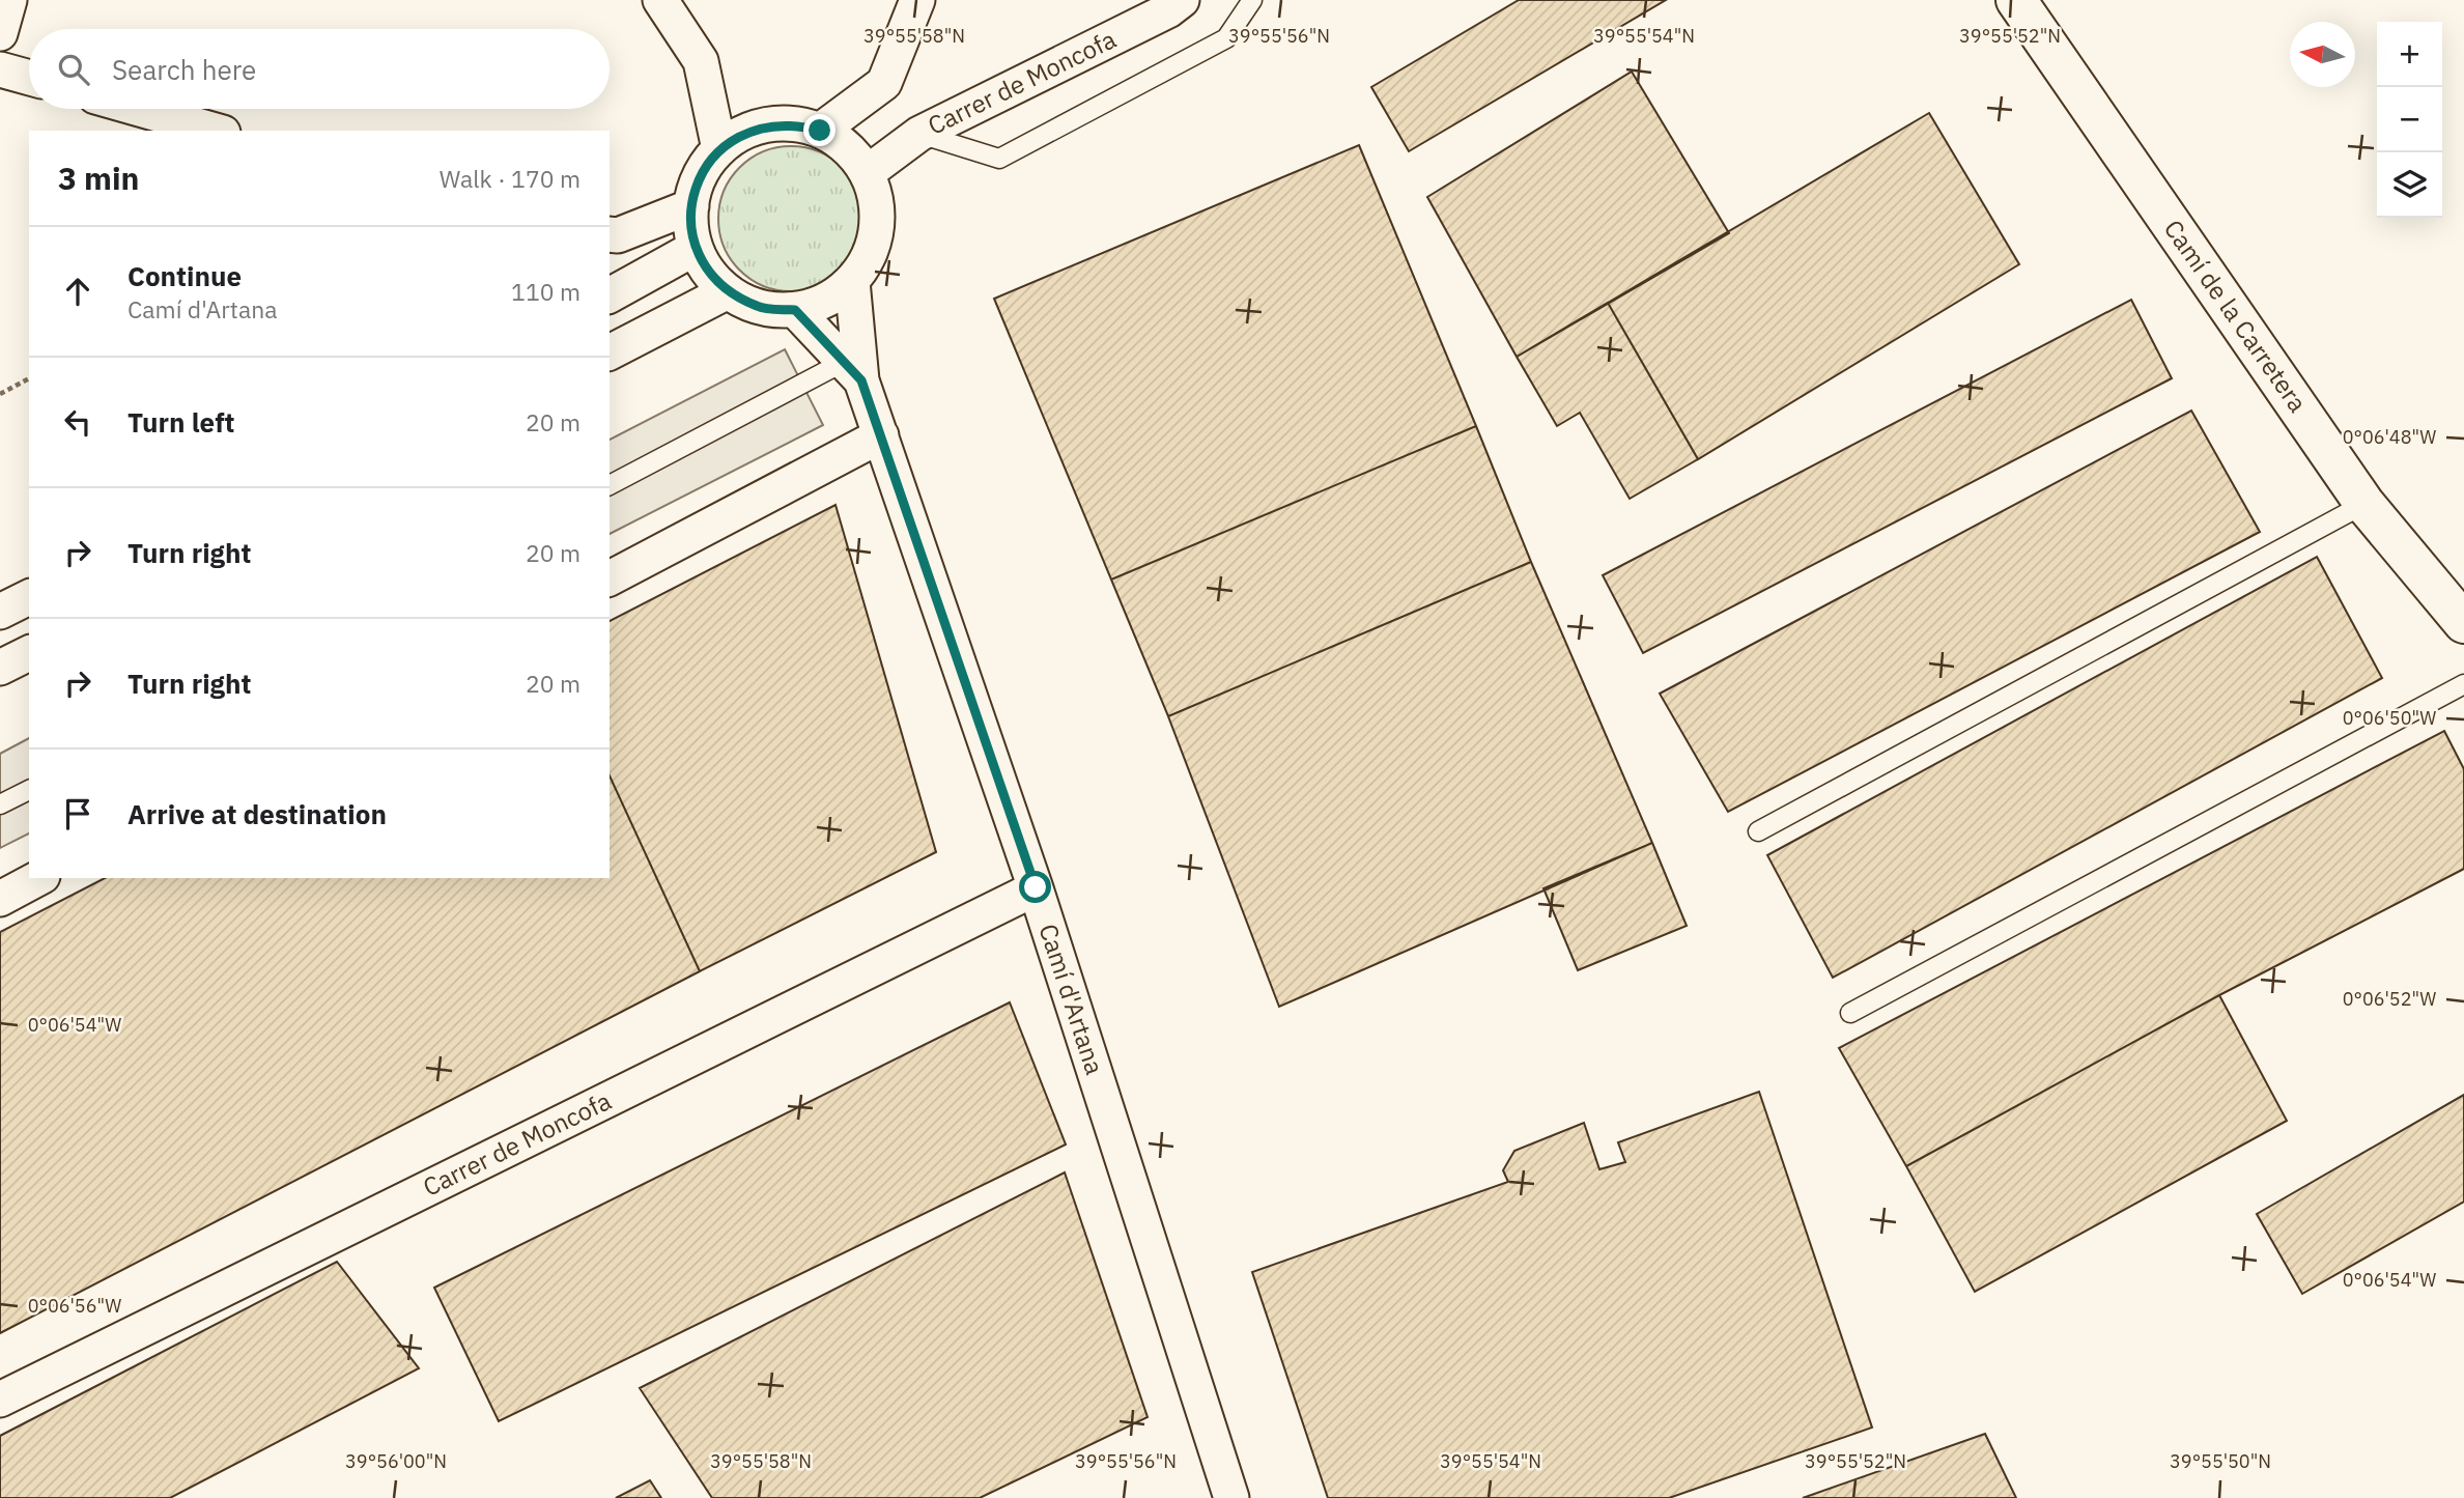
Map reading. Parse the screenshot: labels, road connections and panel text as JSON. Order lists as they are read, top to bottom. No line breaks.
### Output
{"streets":{"main road":["Camí de la Carretera"],"street":["Carrer de Moncofa","Camí d'Artana"]},"crossings":[["Carrer de Moncofa","Camí d'Artana"]],"north":"left","page":{"map_buttons":["+","−"],"search":"Search here","heading":["3 min","Walk · 170 m"],"list":[["Continue","Camí d'Artana","110 m"],["Turn left","20 m"],["Turn right","20 m"],["Turn right","20 m"],"Arrive at destination"]},"coordinates":["39°55'58\"N","39°55'56\"N","39°55'54\"N","39°55'52\"N","0°06'48\"W","0°06'50\"W","0°06'52\"W","0°06'54\"W","0°06'56\"W","39°56'00\"N","39°55'50\"N"]}
